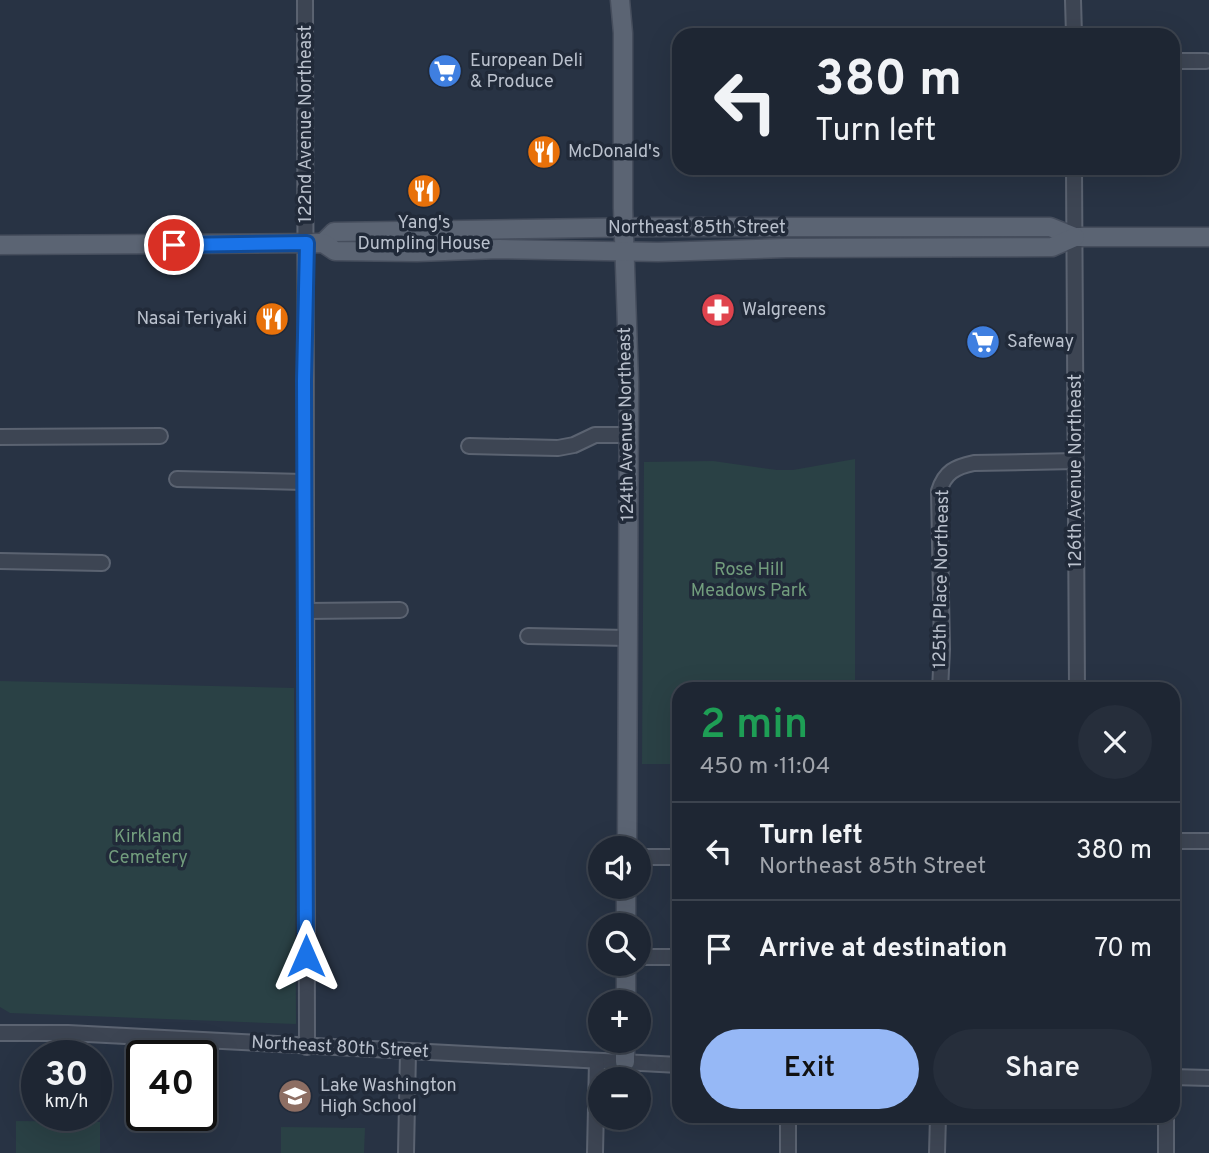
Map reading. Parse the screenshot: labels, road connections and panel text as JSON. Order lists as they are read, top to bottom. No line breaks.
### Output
{"streets":{"main road":["Northeast 85th Street","124th Avenue Northeast"],"street":["122nd Avenue Northeast","126th Avenue Northeast","125th Place Northeast","Northeast 80th Street"]},"crossings":[["122nd Avenue Northeast","Northeast 85th Street"],["122nd Avenue Northeast","Northeast 80th Street"],["Northeast 85th Street","124th Avenue Northeast"],["Northeast 85th Street","126th Avenue Northeast"],["126th Avenue Northeast","125th Place Northeast"]],"parks":["Rose Hill Meadows Park","Kirkland Cemetery"],"places":{"supermarket":["European Deli & Produce","Safeway"],"restaurant":["McDonald's","Yang's Dumpling House","Nasai Teriyaki"],"pharmacy":["Walgreens"],"school or university":["Lake Washington High School"]},"page":{"turn":["380 m","Turn left"],"heading":["2 min","450 m · 11:04"],"list":[{"name":"Turn left","note":"Northeast 85th Street","value":"380 m"},{"name":"Arrive at destination","value":"70 m"}],"map_buttons":["+","−"],"buttons":["Exit","Share"],"speed":"30 km/h","limit":"40"}}
